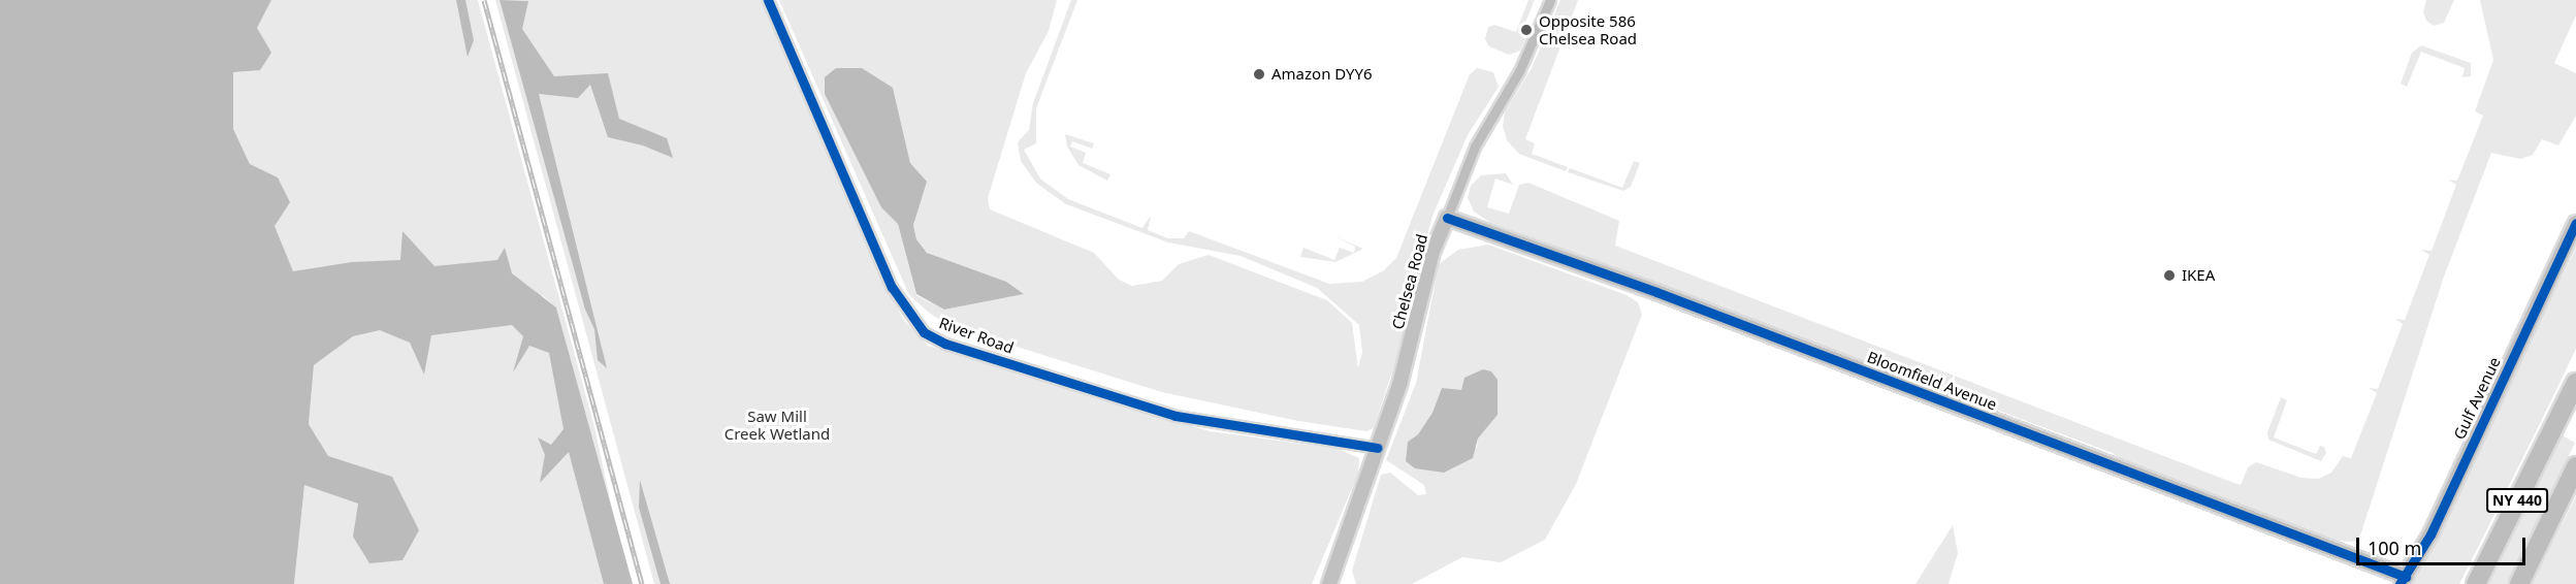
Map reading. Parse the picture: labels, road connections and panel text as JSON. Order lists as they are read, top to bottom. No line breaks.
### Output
{"streets":{"highway":["NY 440"],"street":["Chelsea Road","River Road","Bloomfield Avenue","Gulf Avenue"]},"crossings":[["Chelsea Road","River Road"],["Chelsea Road","Bloomfield Avenue"],["Bloomfield Avenue","Gulf Avenue"]],"parks":["Saw Mill Creek Wetland"],"places":["Opposite 586 Chelsea Road","Amazon DYY6","IKEA"],"scale_bar":"100 m"}
